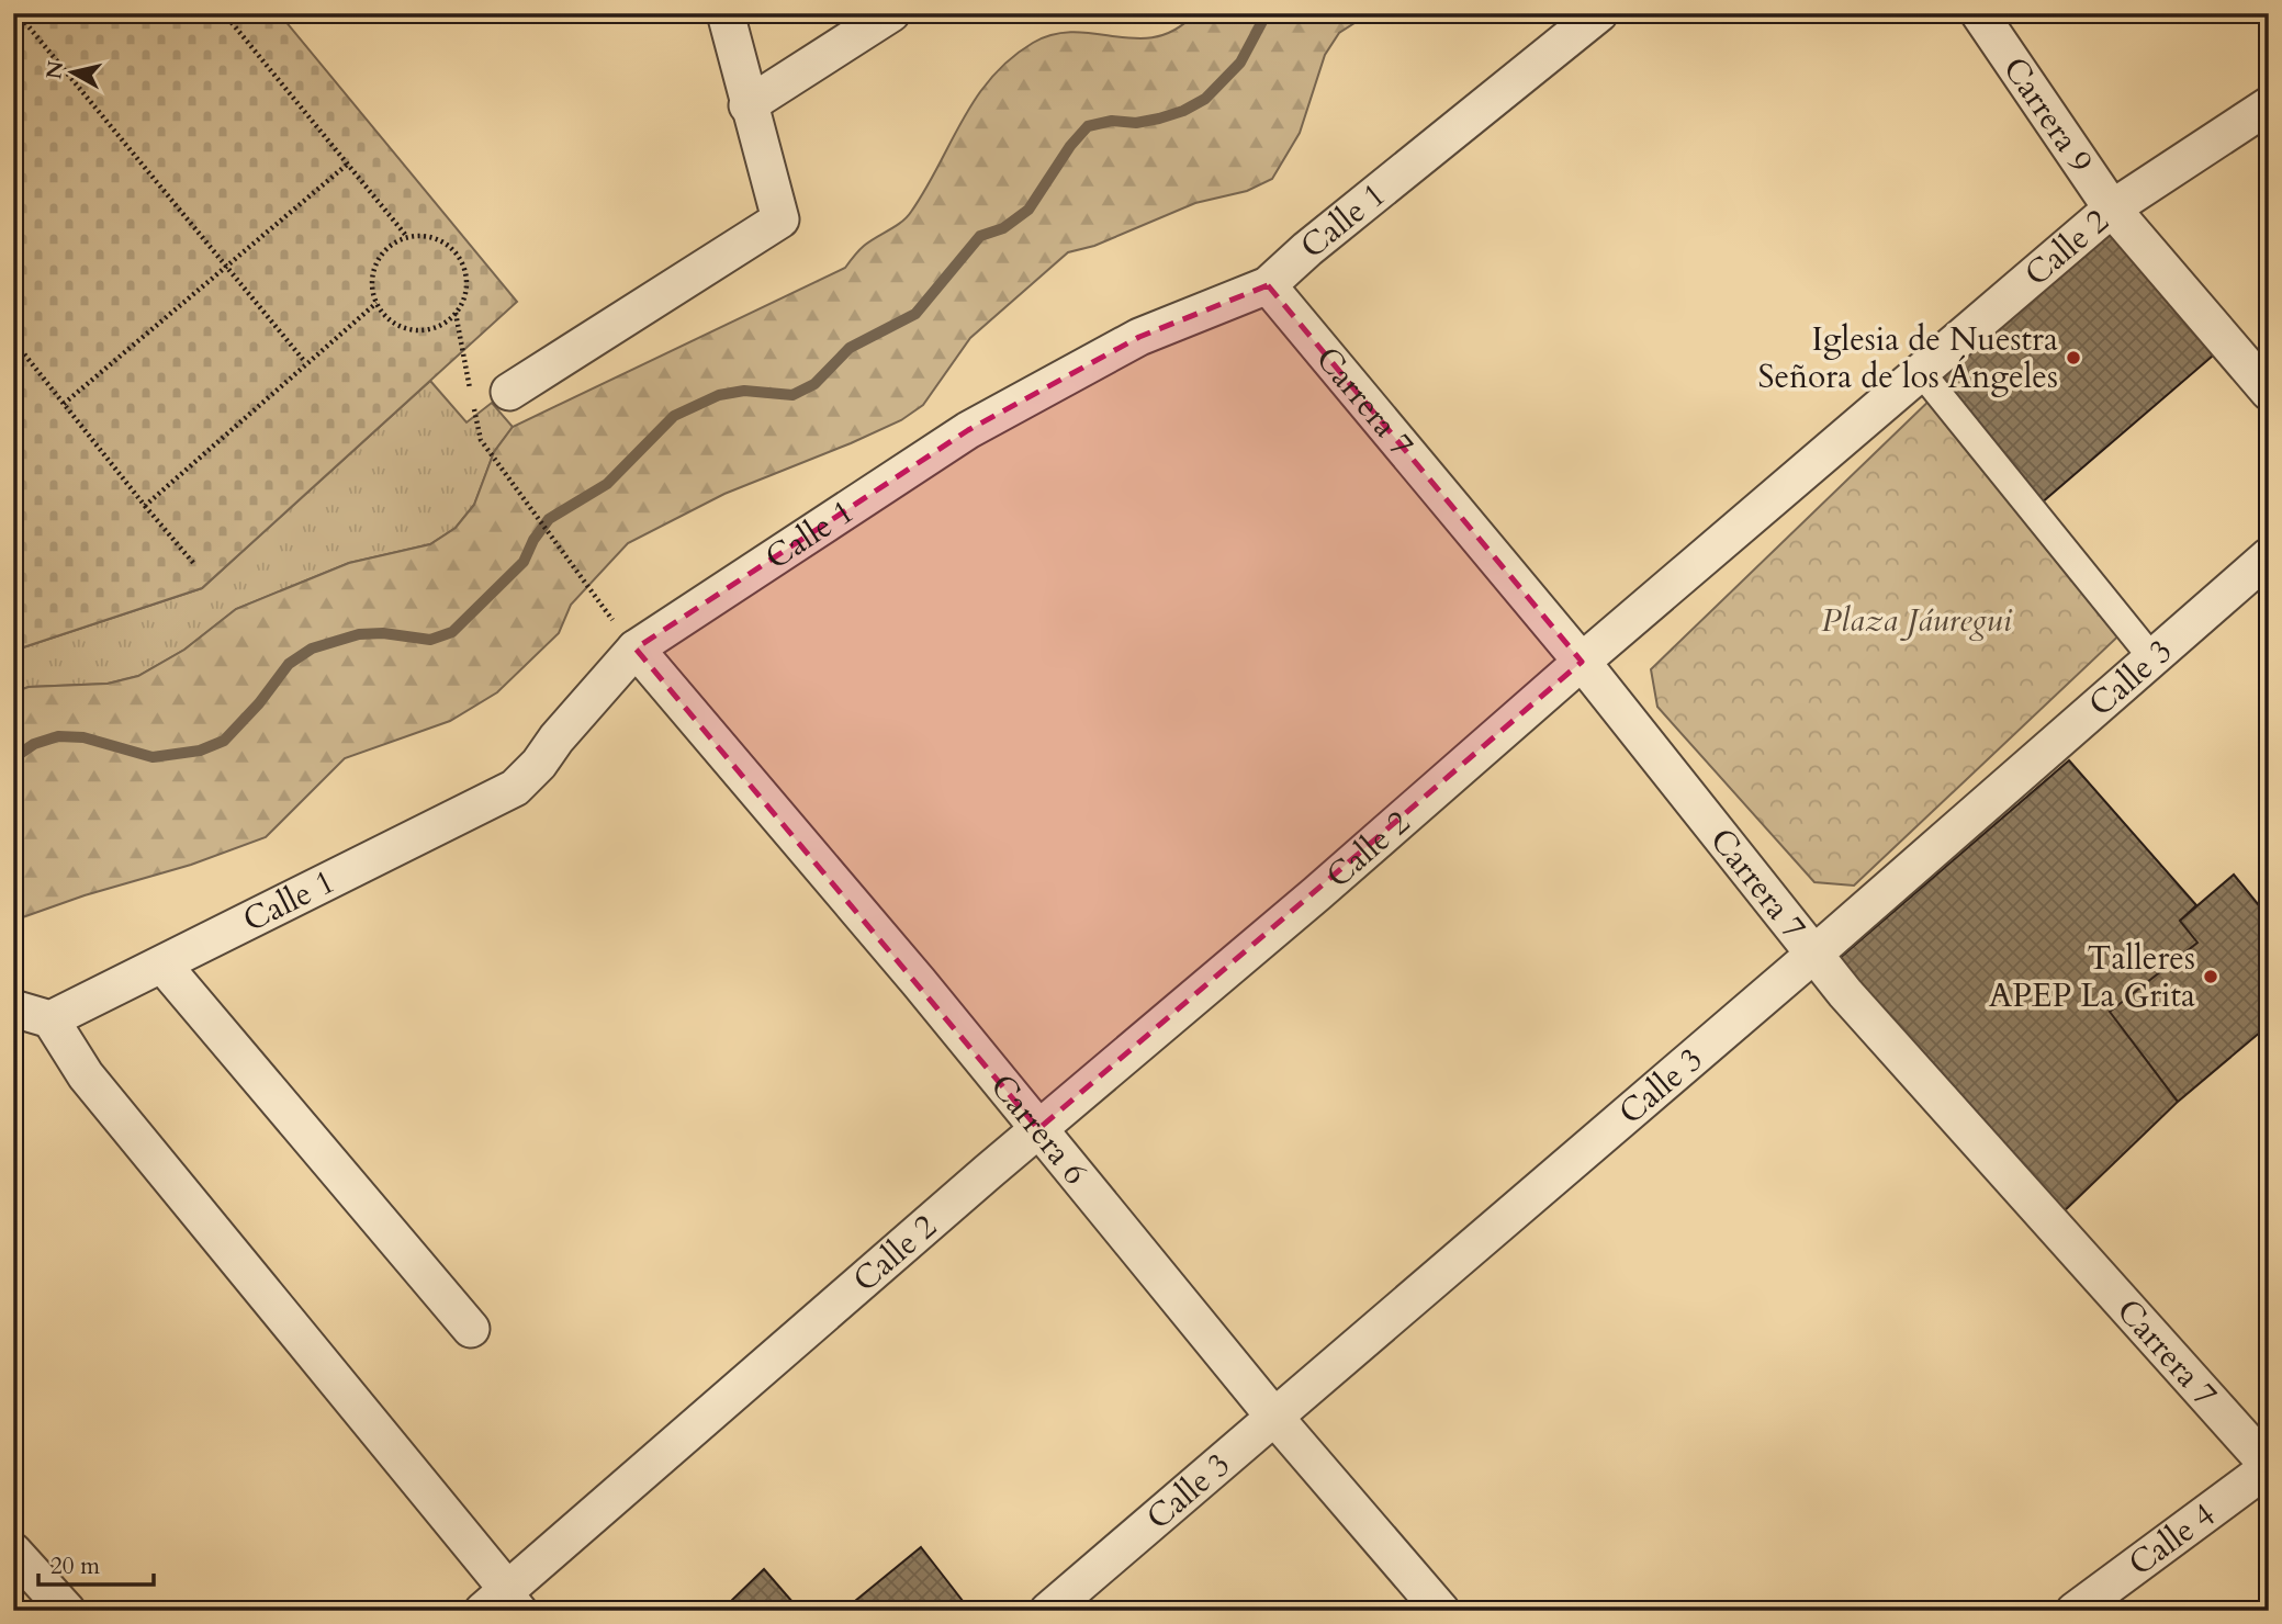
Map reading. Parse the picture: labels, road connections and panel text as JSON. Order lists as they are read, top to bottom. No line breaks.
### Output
{"streets":{"street":["Carrera 9","Calle 1","Calle 2","Carrera 7","Calle 3","Carrera 6","Calle 4"]},"crossings":[["Carrera 9","Calle 2"],["Calle 1","Carrera 7"],["Calle 1","Carrera 6"],["Calle 2","Carrera 7"],["Calle 2","Carrera 6"],["Carrera 7","Calle 3"],["Carrera 7","Calle 4"],["Calle 3","Carrera 6"]],"parks":["Plaza Jáuregui"],"places":["Iglesia de Nuestra Señora de los Ángeles","Talleres APEP La Grita"],"scale_bar":"20 m","north":"left"}
